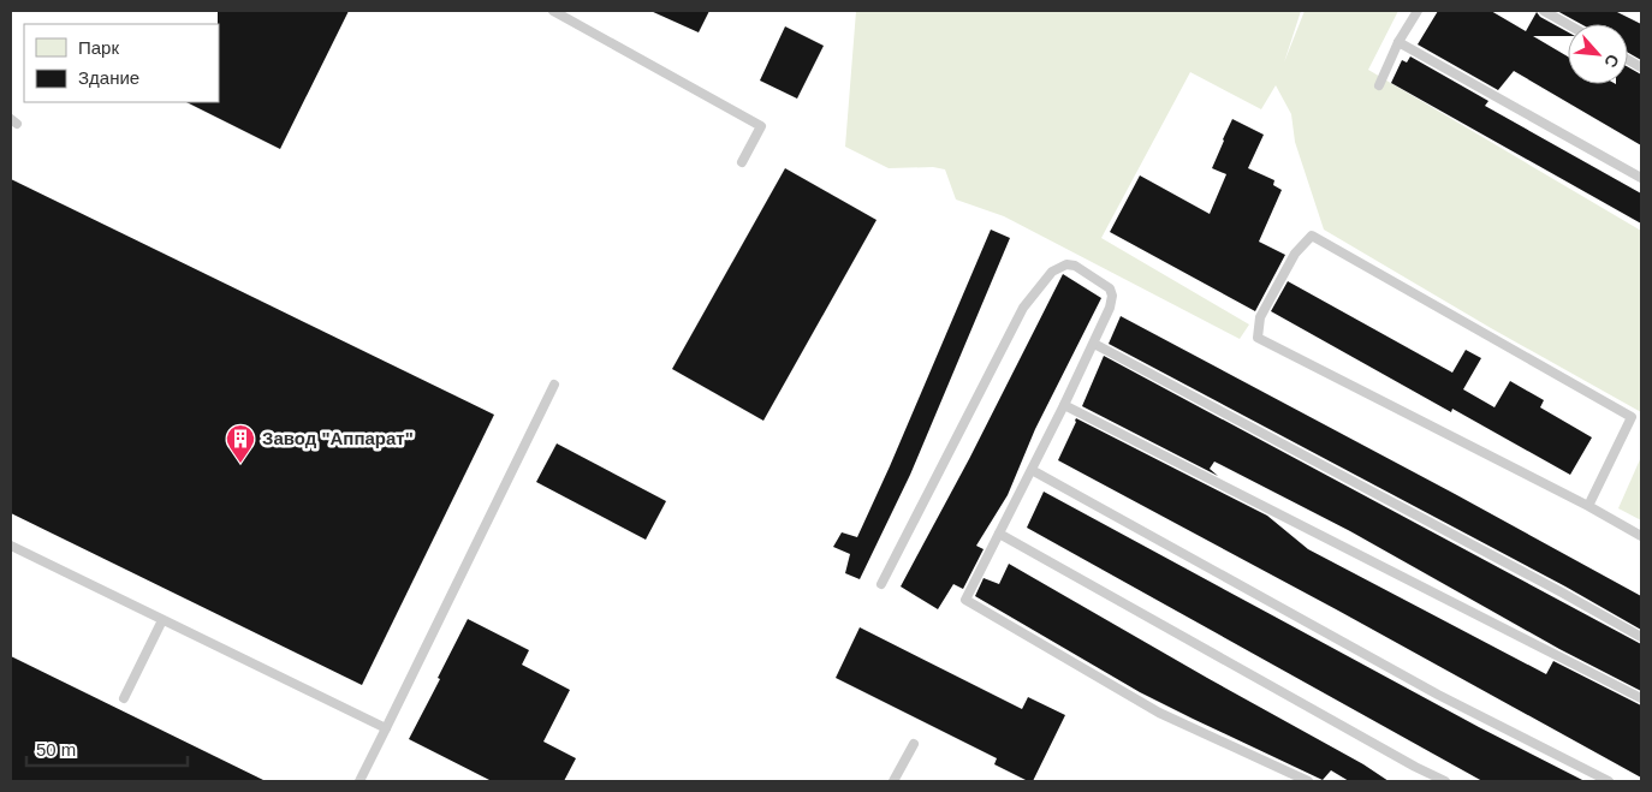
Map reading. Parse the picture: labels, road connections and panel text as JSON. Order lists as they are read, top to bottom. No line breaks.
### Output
{"places":{"building":["Завод \"Аппарат\""]},"legend":["Парк","Здание"],"scale_bar":"50 m","north":"bottom right"}
